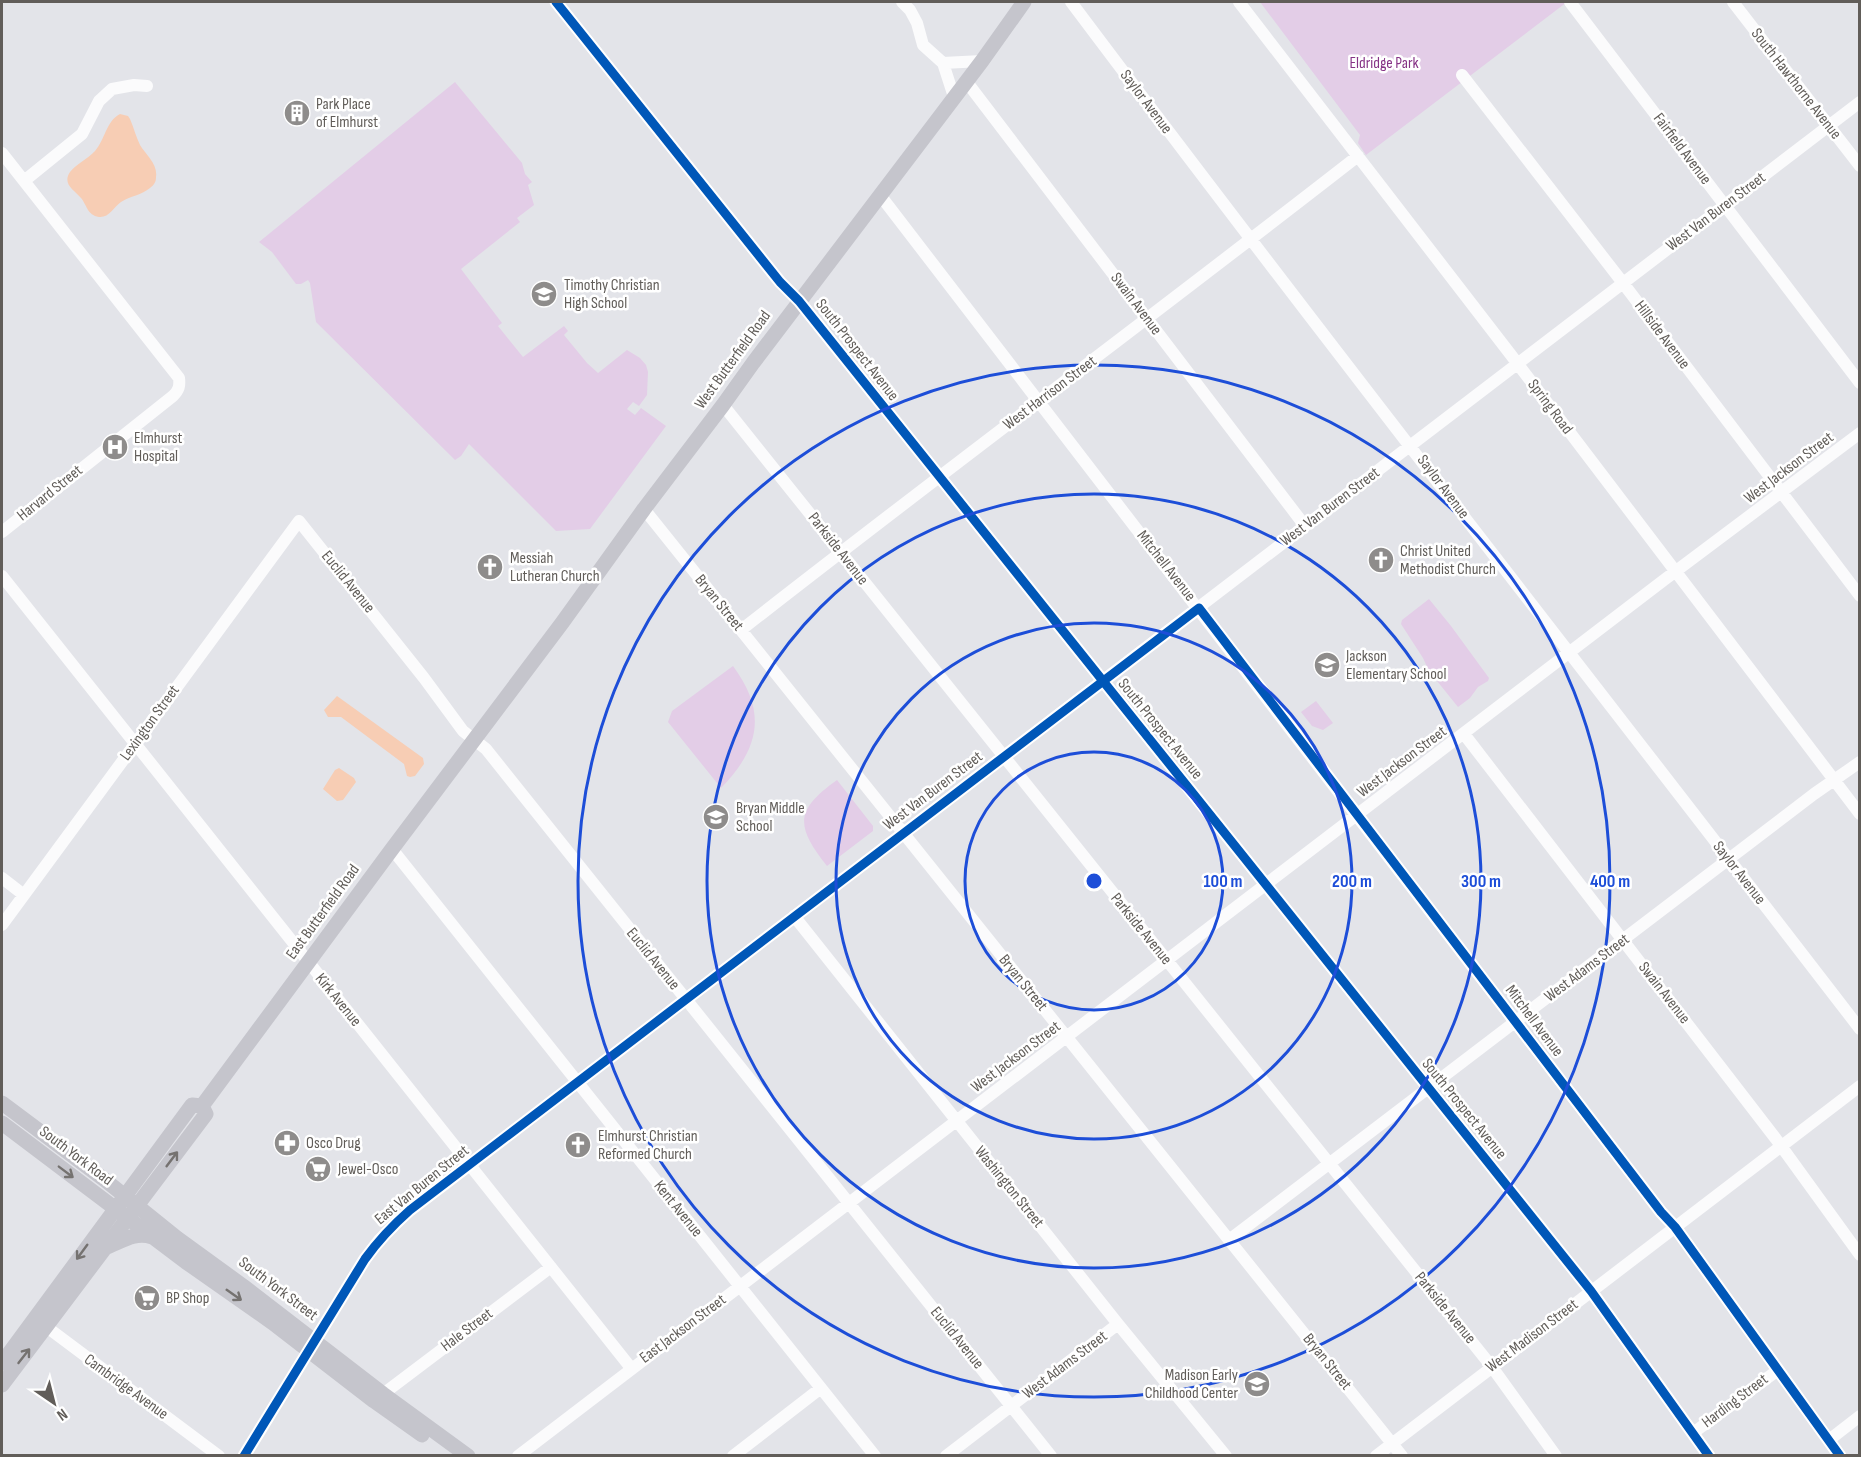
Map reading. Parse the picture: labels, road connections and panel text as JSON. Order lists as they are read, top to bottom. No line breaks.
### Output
{"streets":{"main road":["West Butterfield Road","East Butterfield Road","South York Road","South York Street"],"street":["South Hawthorne Avenue","Saylor Avenue","Fairfield Avenue","West Van Buren Street","Swain Avenue","Hillside Avenue","South Prospect Avenue","West Harrison Street","Spring Road","West Jackson Street","Harvard Street","Parkside Avenue","Mitchell Avenue","Euclid Avenue","Bryan Street","Lexington Street","West Adams Street","Kirk Avenue","East Van Buren Street","Washington Street","Kent Avenue","East Jackson Street","Hale Street","West Madison Street","Cambridge Avenue","Harding Street"]},"crossings":[["South Hawthorne Avenue","West Van Buren Street"],["Saylor Avenue","West Van Buren Street"],["Saylor Avenue","West Harrison Street"],["Saylor Avenue","West Jackson Street"],["Saylor Avenue","West Adams Street"],["Fairfield Avenue","West Van Buren Street"],["West Van Buren Street","Swain Avenue"],["West Van Buren Street","Hillside Avenue"],["West Van Buren Street","South Prospect Avenue"],["West Van Buren Street","Spring Road"],["West Van Buren Street","Parkside Avenue"],["West Van Buren Street","Mitchell Avenue"],["West Van Buren Street","Euclid Avenue"],["West Van Buren Street","Bryan Street"],["West Van Buren Street","East Van Buren Street"],["West Van Buren Street","Washington Street"],["Swain Avenue","West Butterfield Road"],["Swain Avenue","West Harrison Street"],["Swain Avenue","West Jackson Street"],["Swain Avenue","West Adams Street"],["Swain Avenue","West Madison Street"],["Hillside Avenue","West Jackson Street"],["South Prospect Avenue","West Butterfield Road"],["South Prospect Avenue","West Harrison Street"],["South Prospect Avenue","West Jackson Street"],["South Prospect Avenue","West Adams Street"],["South Prospect Avenue","West Madison Street"],["South Prospect Avenue","Harding Street"],["West Butterfield Road","Parkside Avenue"],["West Butterfield Road","Mitchell Avenue"],["West Butterfield Road","Euclid Avenue"],["West Butterfield Road","Bryan Street"],["West Butterfield Road","East Butterfield Road"],["West Harrison Street","Spring Road"],["West Harrison Street","Parkside Avenue"],["West Harrison Street","Mitchell Avenue"],["West Harrison Street","Bryan Street"],["Spring Road","West Jackson Street"],["Spring Road","West Adams Street"],["West Jackson Street","Parkside Avenue"],["West Jackson Street","Mitchell Avenue"],["West Jackson Street","Euclid Avenue"],["West Jackson Street","Bryan Street"],["West Jackson Street","Washington Street"],["West Jackson Street","East Jackson Street"],["Parkside Avenue","West Adams Street"],["Parkside Avenue","West Madison Street"],["Mitchell Avenue","West Adams Street"],["Mitchell Avenue","West Madison Street"],["Mitchell Avenue","Harding Street"],["Euclid Avenue","Lexington Street"],["Euclid Avenue","East Butterfield Road"],["Euclid Avenue","West Adams Street"],["Euclid Avenue","East Van Buren Street"],["Euclid Avenue","East Jackson Street"],["Bryan Street","West Adams Street"],["Bryan Street","West Madison Street"],["Lexington Street","Kirk Avenue"],["East Butterfield Road","Kirk Avenue"],["East Butterfield Road","South York Road"],["East Butterfield Road","Kent Avenue"],["East Butterfield Road","South York Street"],["East Butterfield Road","Cambridge Avenue"],["West Adams Street","Washington Street"],["Kirk Avenue","East Van Buren Street"],["Kirk Avenue","East Jackson Street"],["Kirk Avenue","Hale Street"],["South York Road","South York Street"],["East Van Buren Street","Kent Avenue"],["East Van Buren Street","South York Street"],["Kent Avenue","East Jackson Street"],["South York Street","Hale Street"]],"parks":["Eldridge Park"],"places":{"building":["Park Place of Elmhurst"],"school or university":["Timothy Christian High School","Jackson Elementary School","Bryan Middle School","Madison Early Childhood Center"],"hospital":["Elmhurst Hospital"],"church":["Christ United Methodist Church","Messiah Lutheran Church","Elmhurst Christian Reformed Church"],"pharmacy":["Osco Drug"],"supermarket":["Jewel-Osco","BP Shop"]},"north":"bottom right","rings":["100 m","200 m","300 m","400 m"]}
